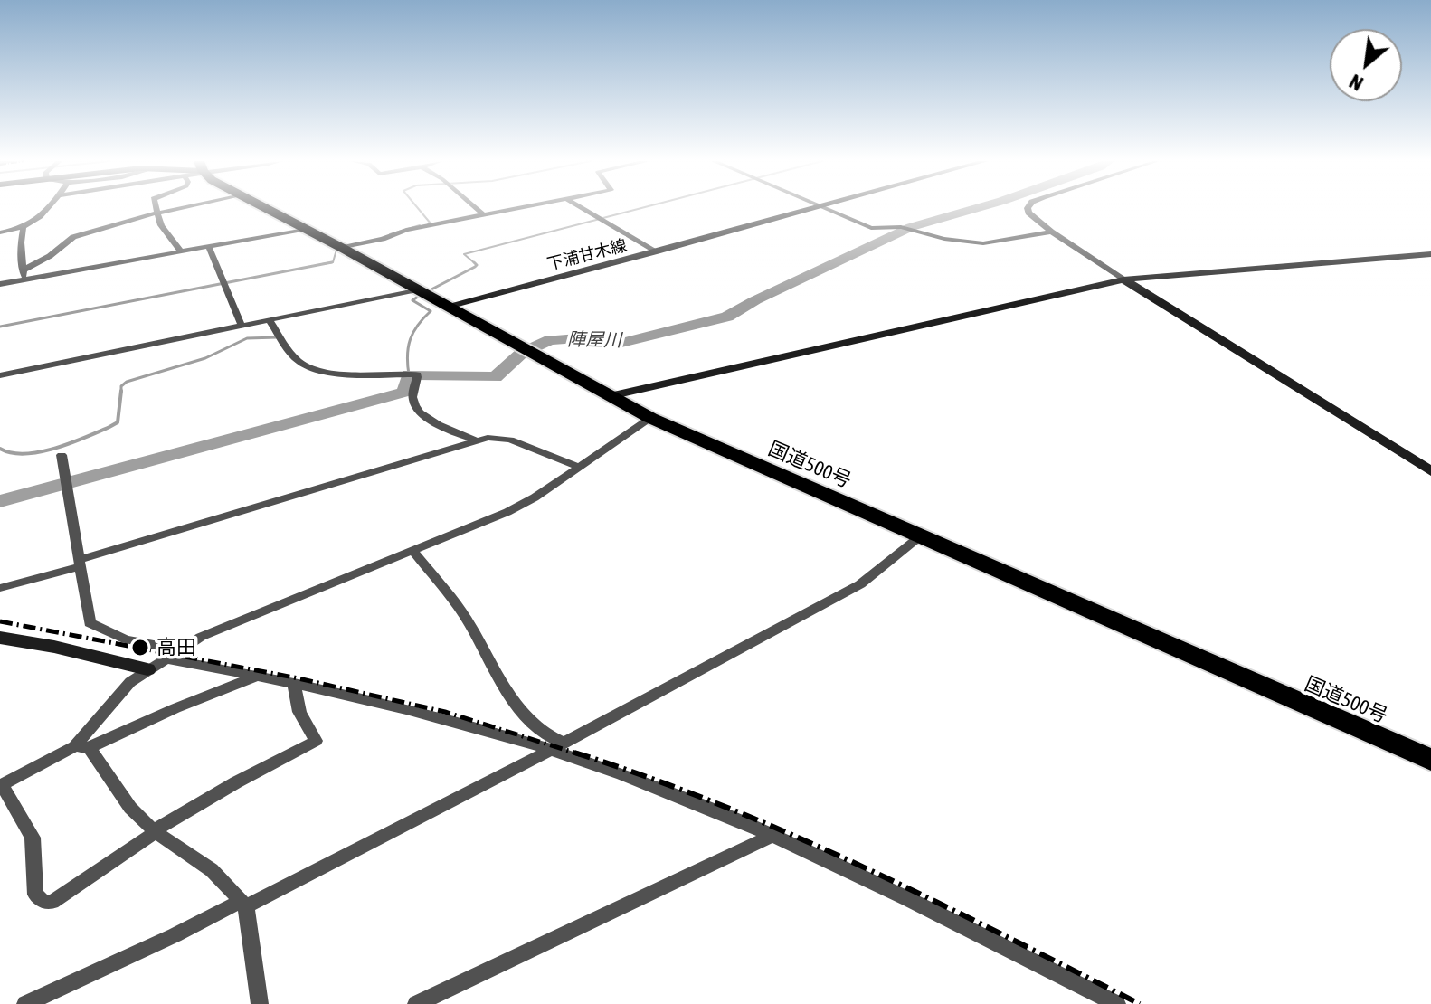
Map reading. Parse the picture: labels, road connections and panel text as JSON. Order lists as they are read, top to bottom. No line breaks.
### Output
{"streets":{"highway":["国道500号"],"street":["下浦甘木線"]},"crossings":[["下浦甘木線","国道500号"]],"water":["陣屋川"],"places":["高田"],"north":"bottom left"}
